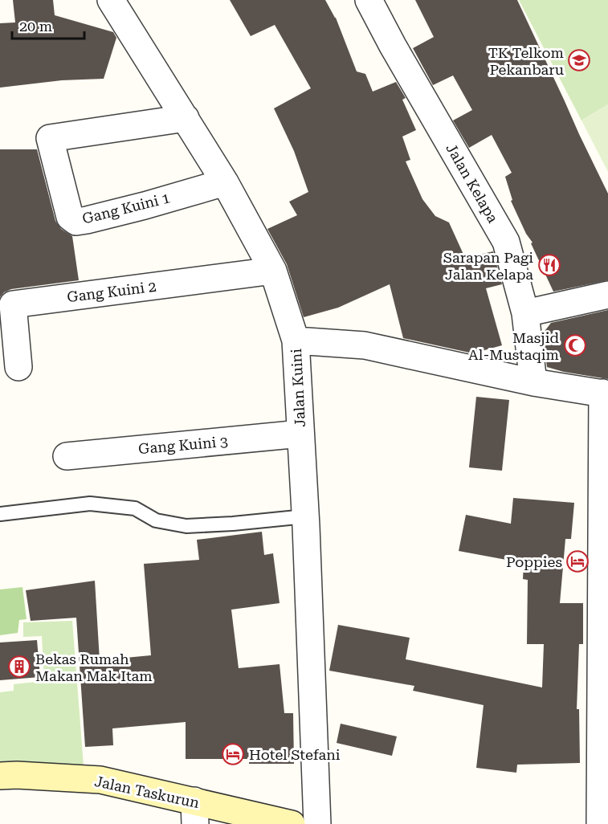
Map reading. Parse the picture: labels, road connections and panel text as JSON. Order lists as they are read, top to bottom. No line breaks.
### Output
{"streets":{"street":["Jalan Kelapa","Gang Kuini 1","Gang Kuini 2","Jalan Kuini","Gang Kuini 3","Jalan Taskurun"]},"crossings":[["Gang Kuini 1","Jalan Kuini"],["Gang Kuini 2","Jalan Kuini"],["Jalan Kuini","Gang Kuini 3"]],"places":{"school or university":["TK Telkom Pekanbaru"],"restaurant":["Sarapan Pagi Jalan Kelapa"],"mosque":["Masjid Al-Mustaqim"],"hotel":["Poppies","Hotel Stefani"],"building":["Bekas Rumah Makan Mak Itam"]},"scale_bar":"20 m"}
